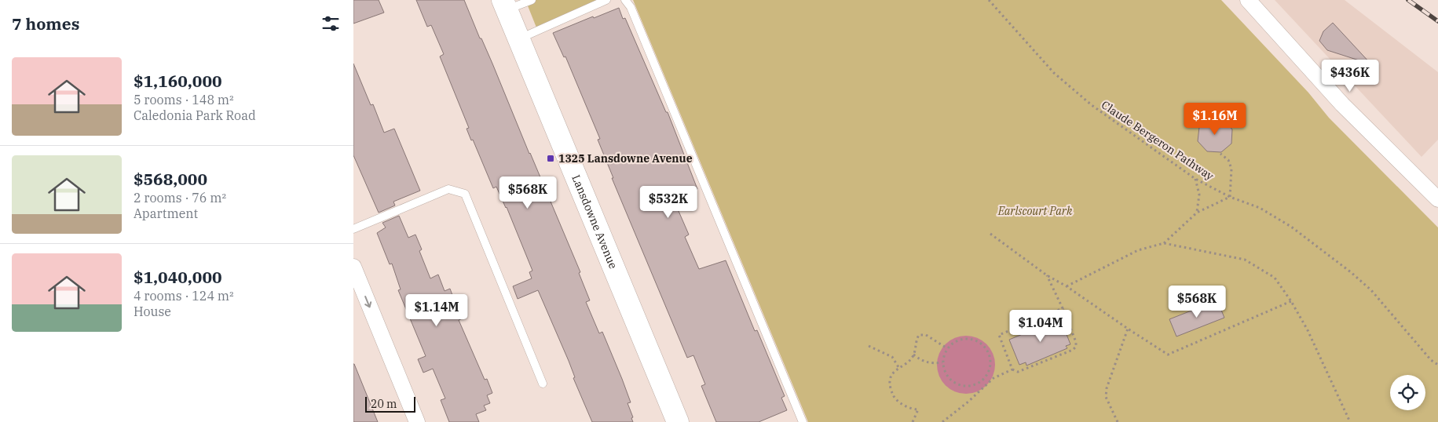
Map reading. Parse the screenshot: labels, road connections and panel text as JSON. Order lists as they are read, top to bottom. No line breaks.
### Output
{"streets":{"street":["Lansdowne Avenue"],"path":["Claude Bergeron Pathway"]},"parks":["Earlscourt Park"],"places":{"transit":["1325 Lansdowne Avenue"]},"scale_bar":"20 m","page":{"heading":"7 homes","list":[{"name":"$1,160,000","note":"5 rooms · 148 m² · Caledonia Park Road"},{"name":"$568,000","note":"2 rooms · 76 m² · Apartment"},{"name":"$1,040,000","note":"4 rooms · 124 m² · House"}],"price":["$436K","$1.16M","$568K","$532K","$568K","$1.14M","$1.04M"],"scale":"20 m"}}
